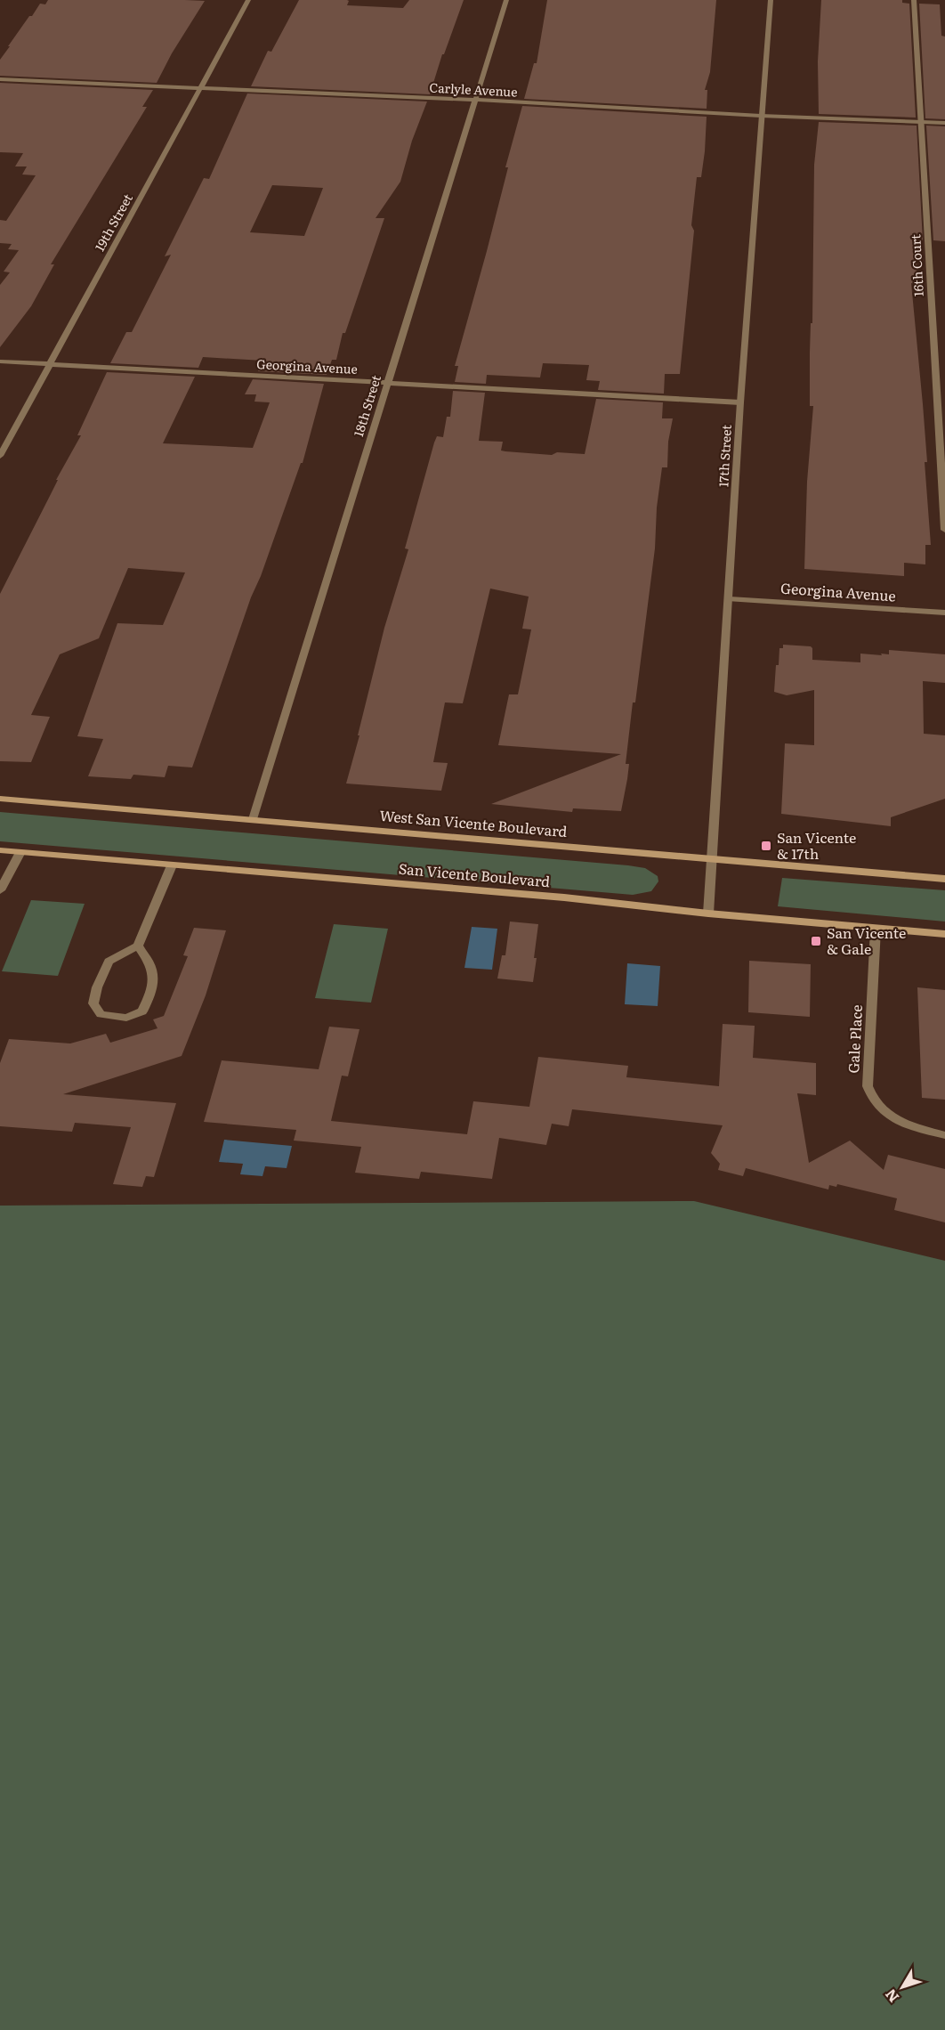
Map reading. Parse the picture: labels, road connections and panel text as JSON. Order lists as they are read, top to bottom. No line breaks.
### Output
{"streets":{"main road":["West San Vicente Boulevard","San Vicente Boulevard"],"street":["Carlyle Avenue","19th Street","16th Court","Georgina Avenue","18th Street","17th Street","Gale Place"]},"crossings":[["Carlyle Avenue","19th Street"],["Carlyle Avenue","16th Court"],["Carlyle Avenue","18th Street"],["Carlyle Avenue","17th Street"],["19th Street","Georgina Avenue"],["Georgina Avenue","18th Street"],["Georgina Avenue","17th Street"],["18th Street","West San Vicente Boulevard"],["17th Street","West San Vicente Boulevard"],["17th Street","San Vicente Boulevard"],["San Vicente Boulevard","Gale Place"]],"places":{"transit":["San Vicente & 17th","San Vicente & Gale"]},"north":"bottom left"}
